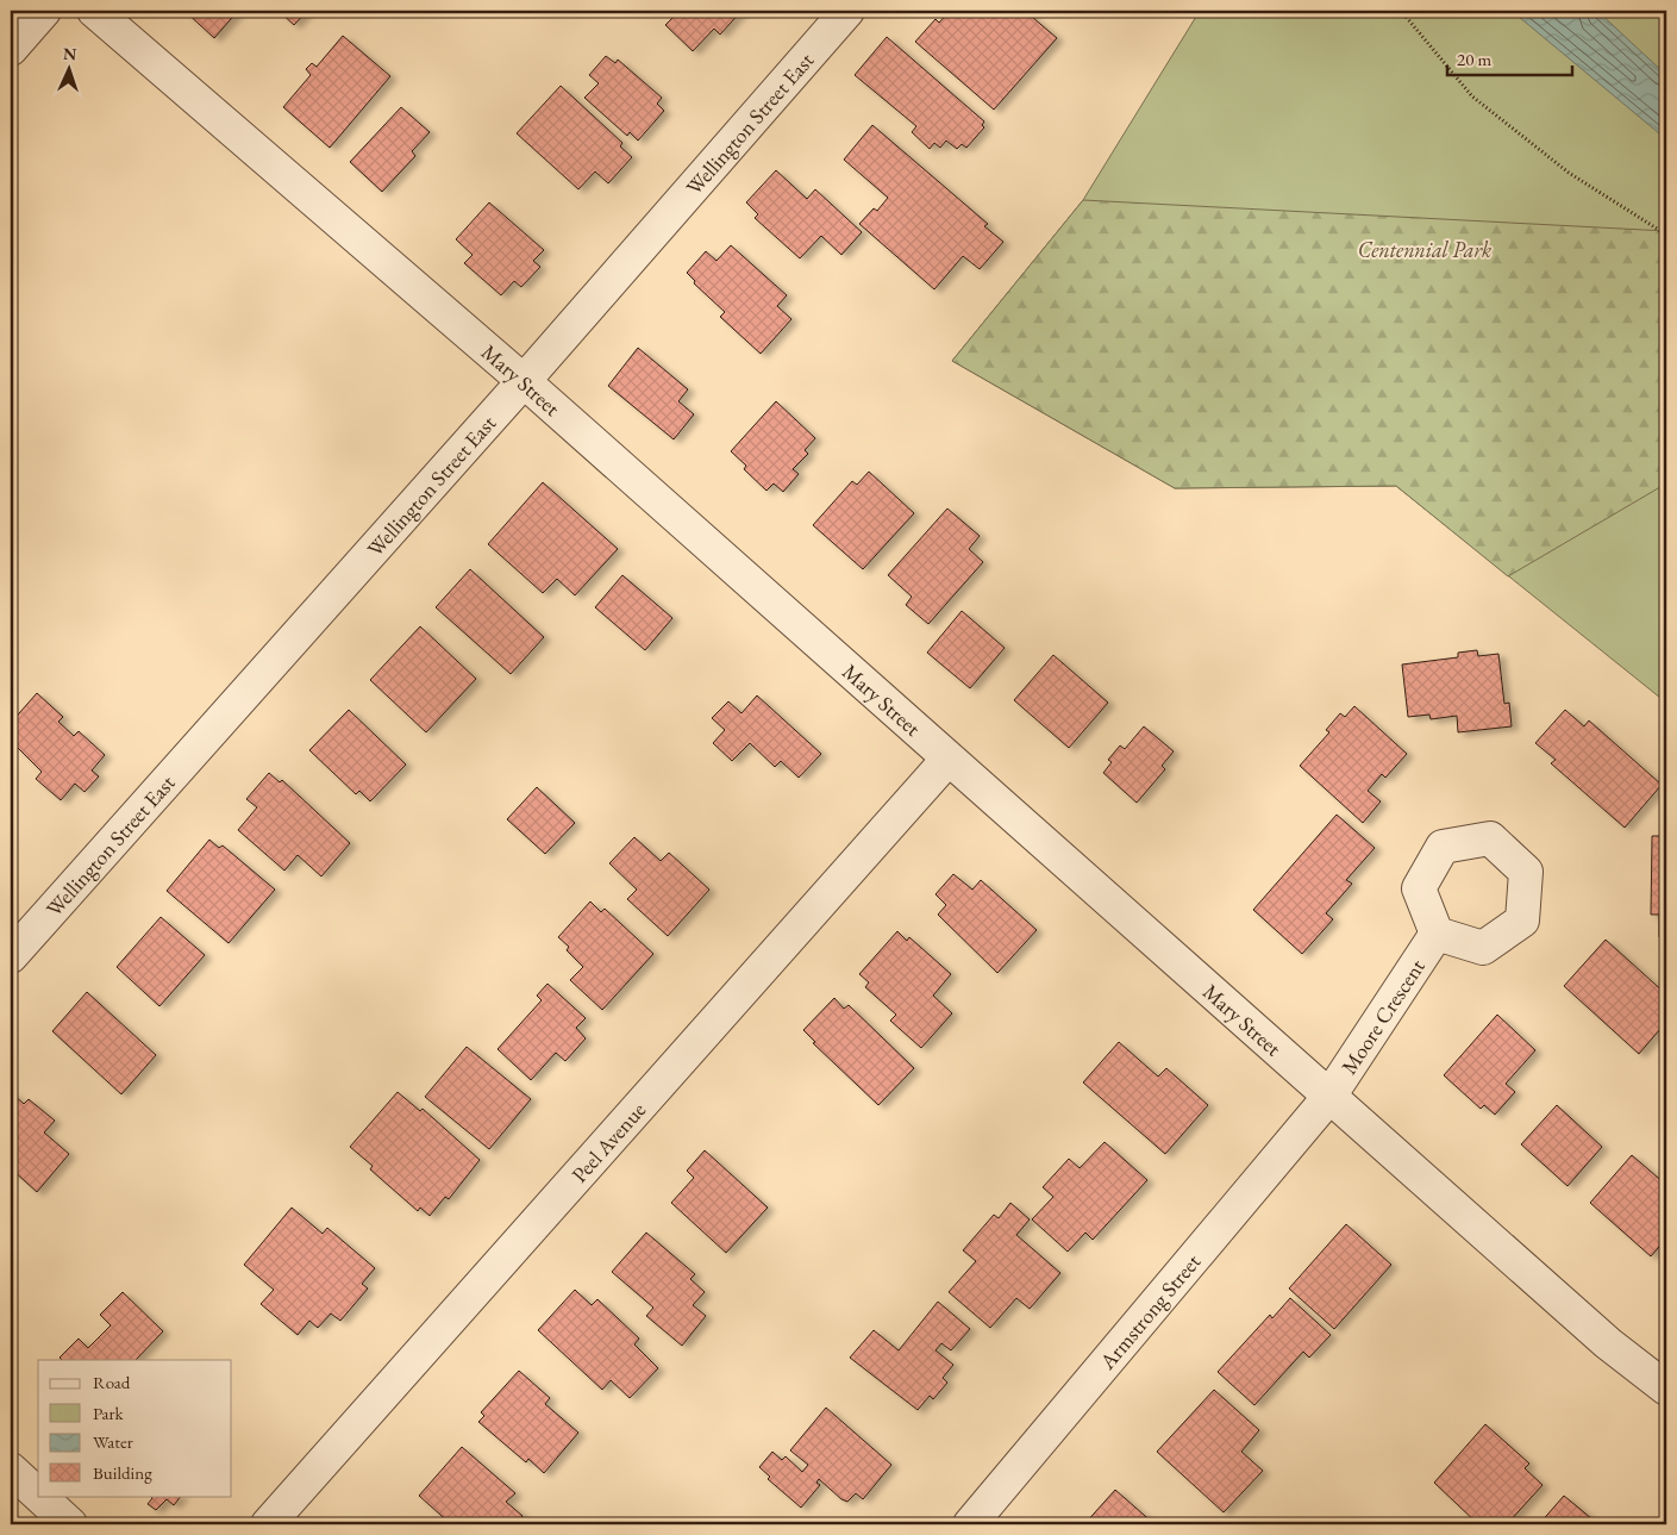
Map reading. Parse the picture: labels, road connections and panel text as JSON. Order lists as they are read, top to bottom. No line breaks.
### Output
{"streets":{"street":["Wellington Street East","Mary Street","Moore Crescent","Peel Avenue","Armstrong Street"]},"crossings":[["Wellington Street East","Mary Street"],["Mary Street","Moore Crescent"],["Mary Street","Peel Avenue"],["Mary Street","Armstrong Street"],["Moore Crescent","Armstrong Street"]],"parks":["Centennial Park"],"legend":["Road","Park","Water","Building"],"scale_bar":"20 m","north":"top"}
